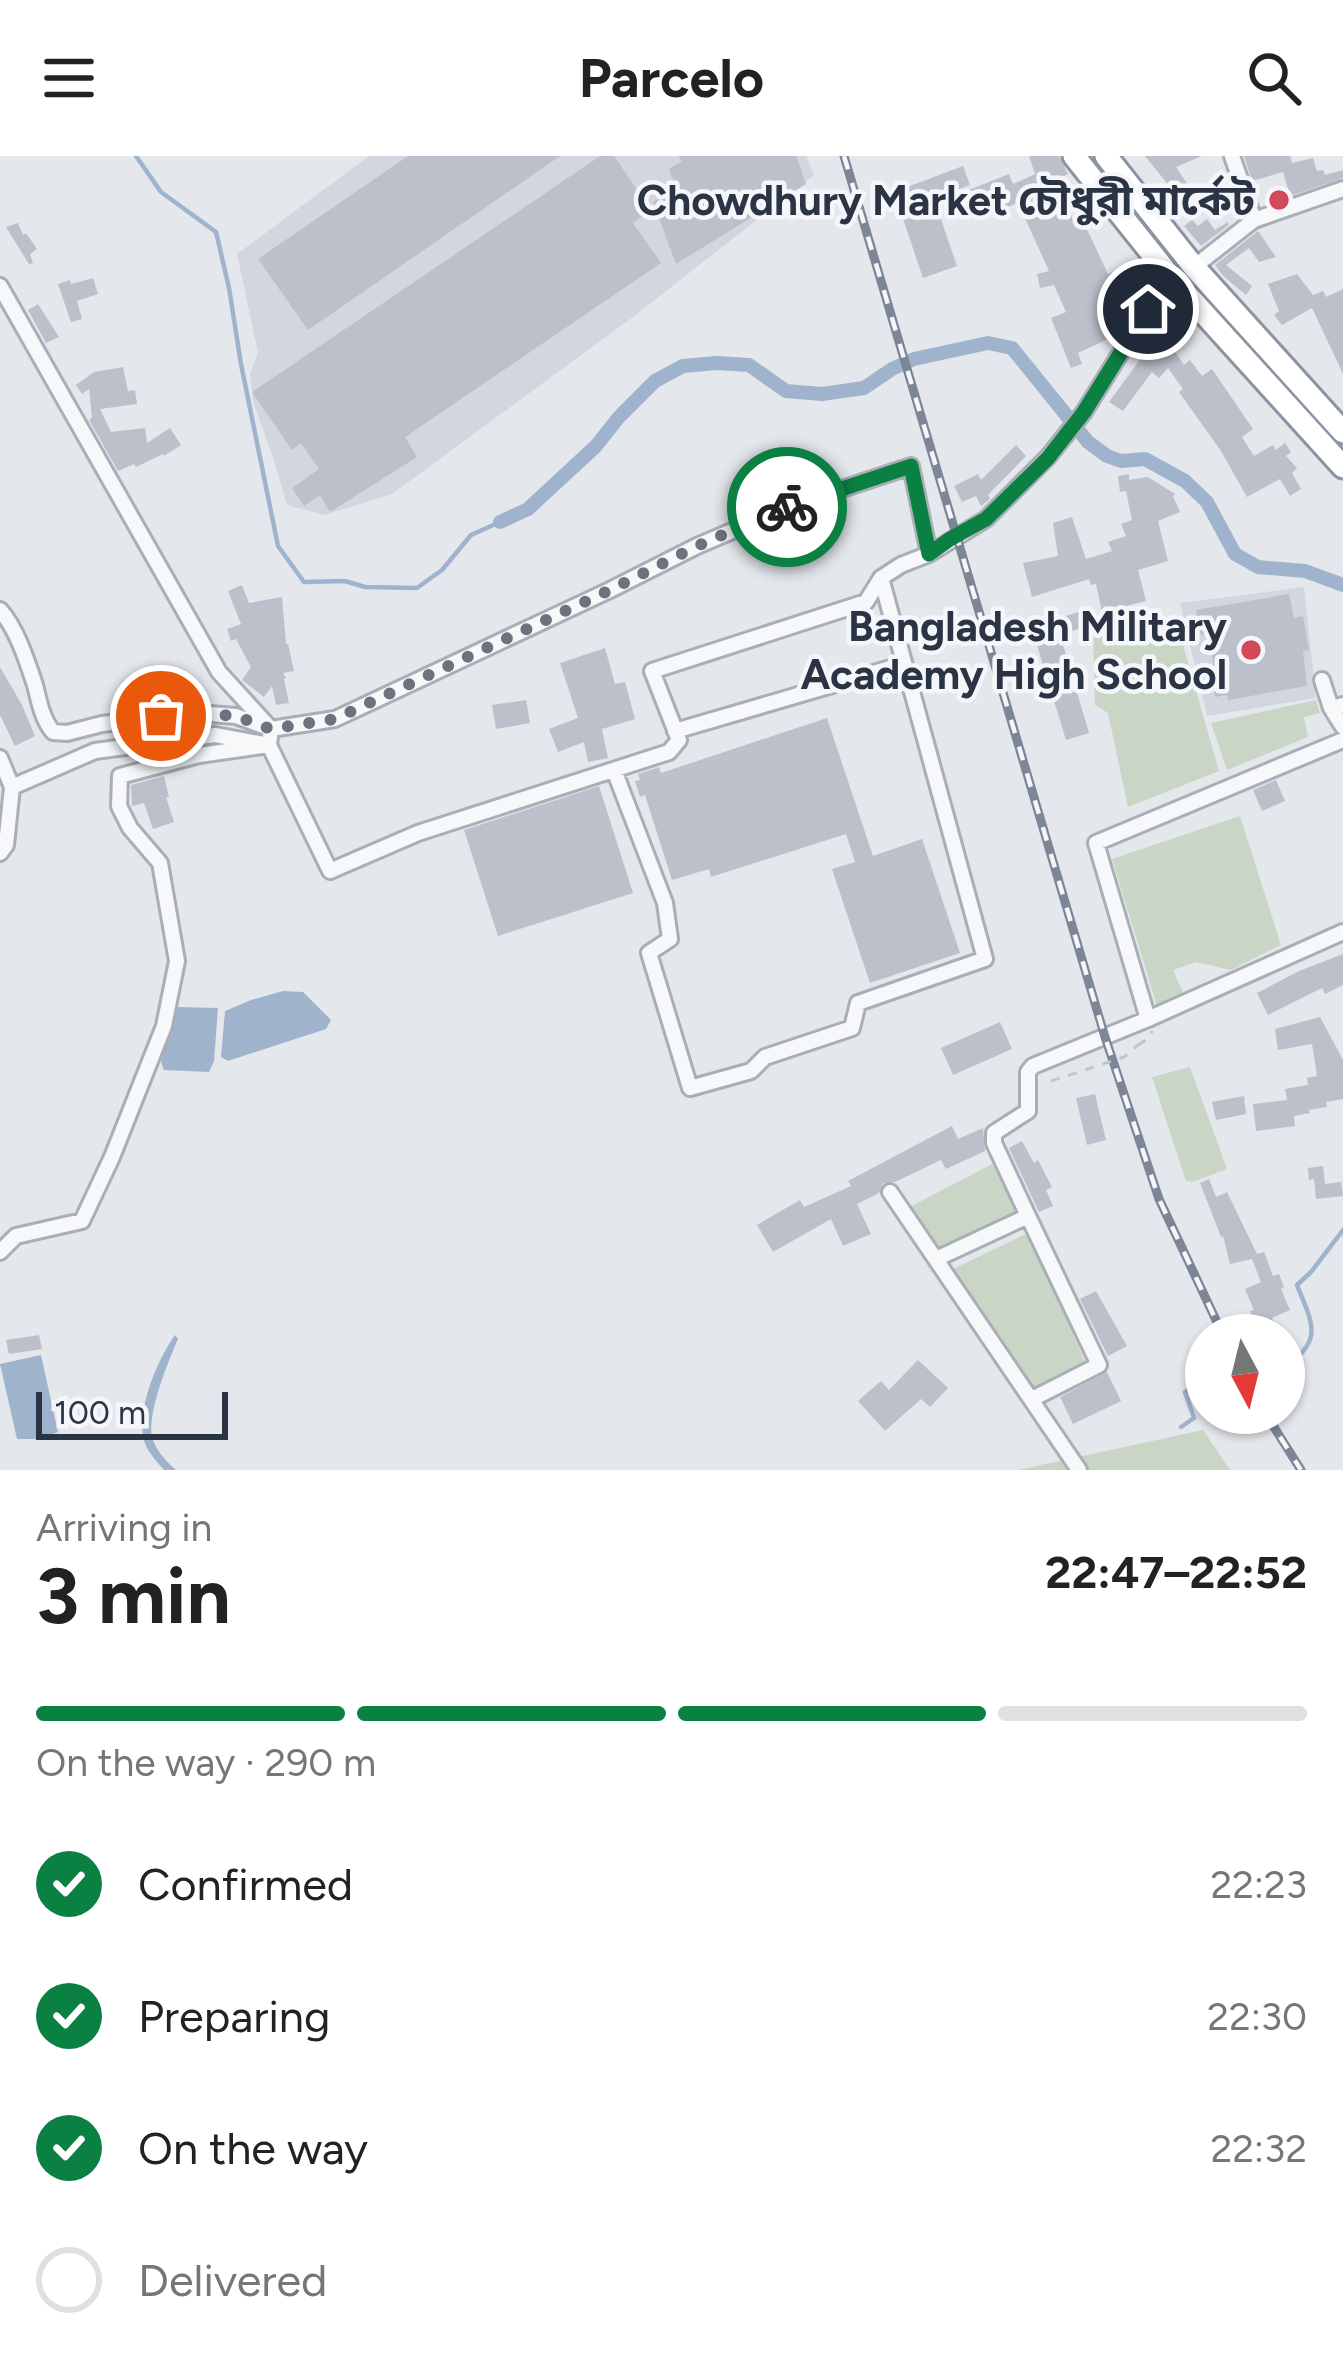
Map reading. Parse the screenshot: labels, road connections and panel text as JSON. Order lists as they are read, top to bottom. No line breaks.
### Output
{"places":["Chowdhury Market চৌধুরী মার্কেট","Bangladesh Military Academy High School"],"scale_bar":"100 m","north":"bottom","page":{"header":"Parcelo","scale":"100 m","heading":["3 min","Arriving in","22:47–22:52"],"bar":"On the way · 290 m","list":[["Confirmed","22:23"],["Preparing","22:30"],["On the way","22:32"],"Delivered"]}}
